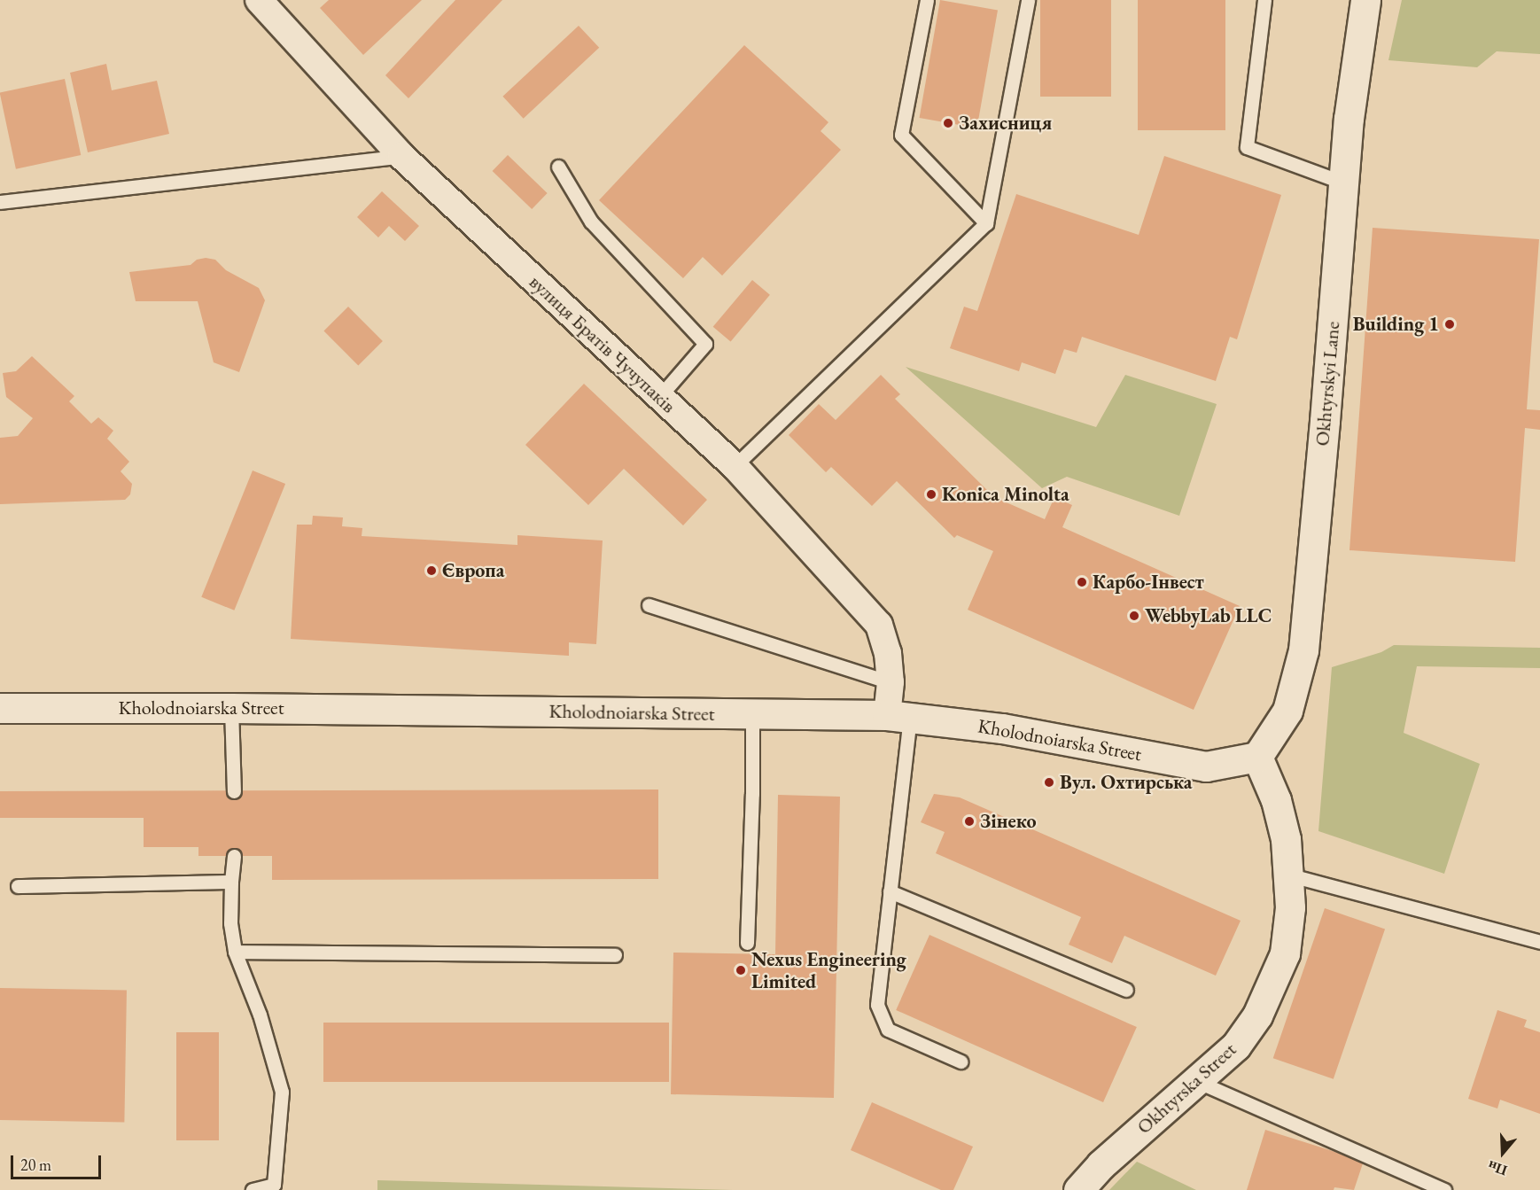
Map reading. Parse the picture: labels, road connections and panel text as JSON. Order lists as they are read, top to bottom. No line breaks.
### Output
{"streets":{"main road":["Okhtyrskyi Lane","Kholodnoiarska Street","Okhtyrska Street"],"street":["вулиця Братів Чучупаків"]},"crossings":[["вулиця Братів Чучупаків","Kholodnoiarska Street"],["Okhtyrskyi Lane","Kholodnoiarska Street"],["Okhtyrskyi Lane","Okhtyrska Street"],["Kholodnoiarska Street","Okhtyrska Street"]],"places":["Захисниця","Building 1","Konica Minolta","Європа","Карбо-Інвест","WebbyLab LLC","Вул. Охтирська","Зінеко","Nexus Engineering Limited"],"scale_bar":"20 m","north":"bottom"}
